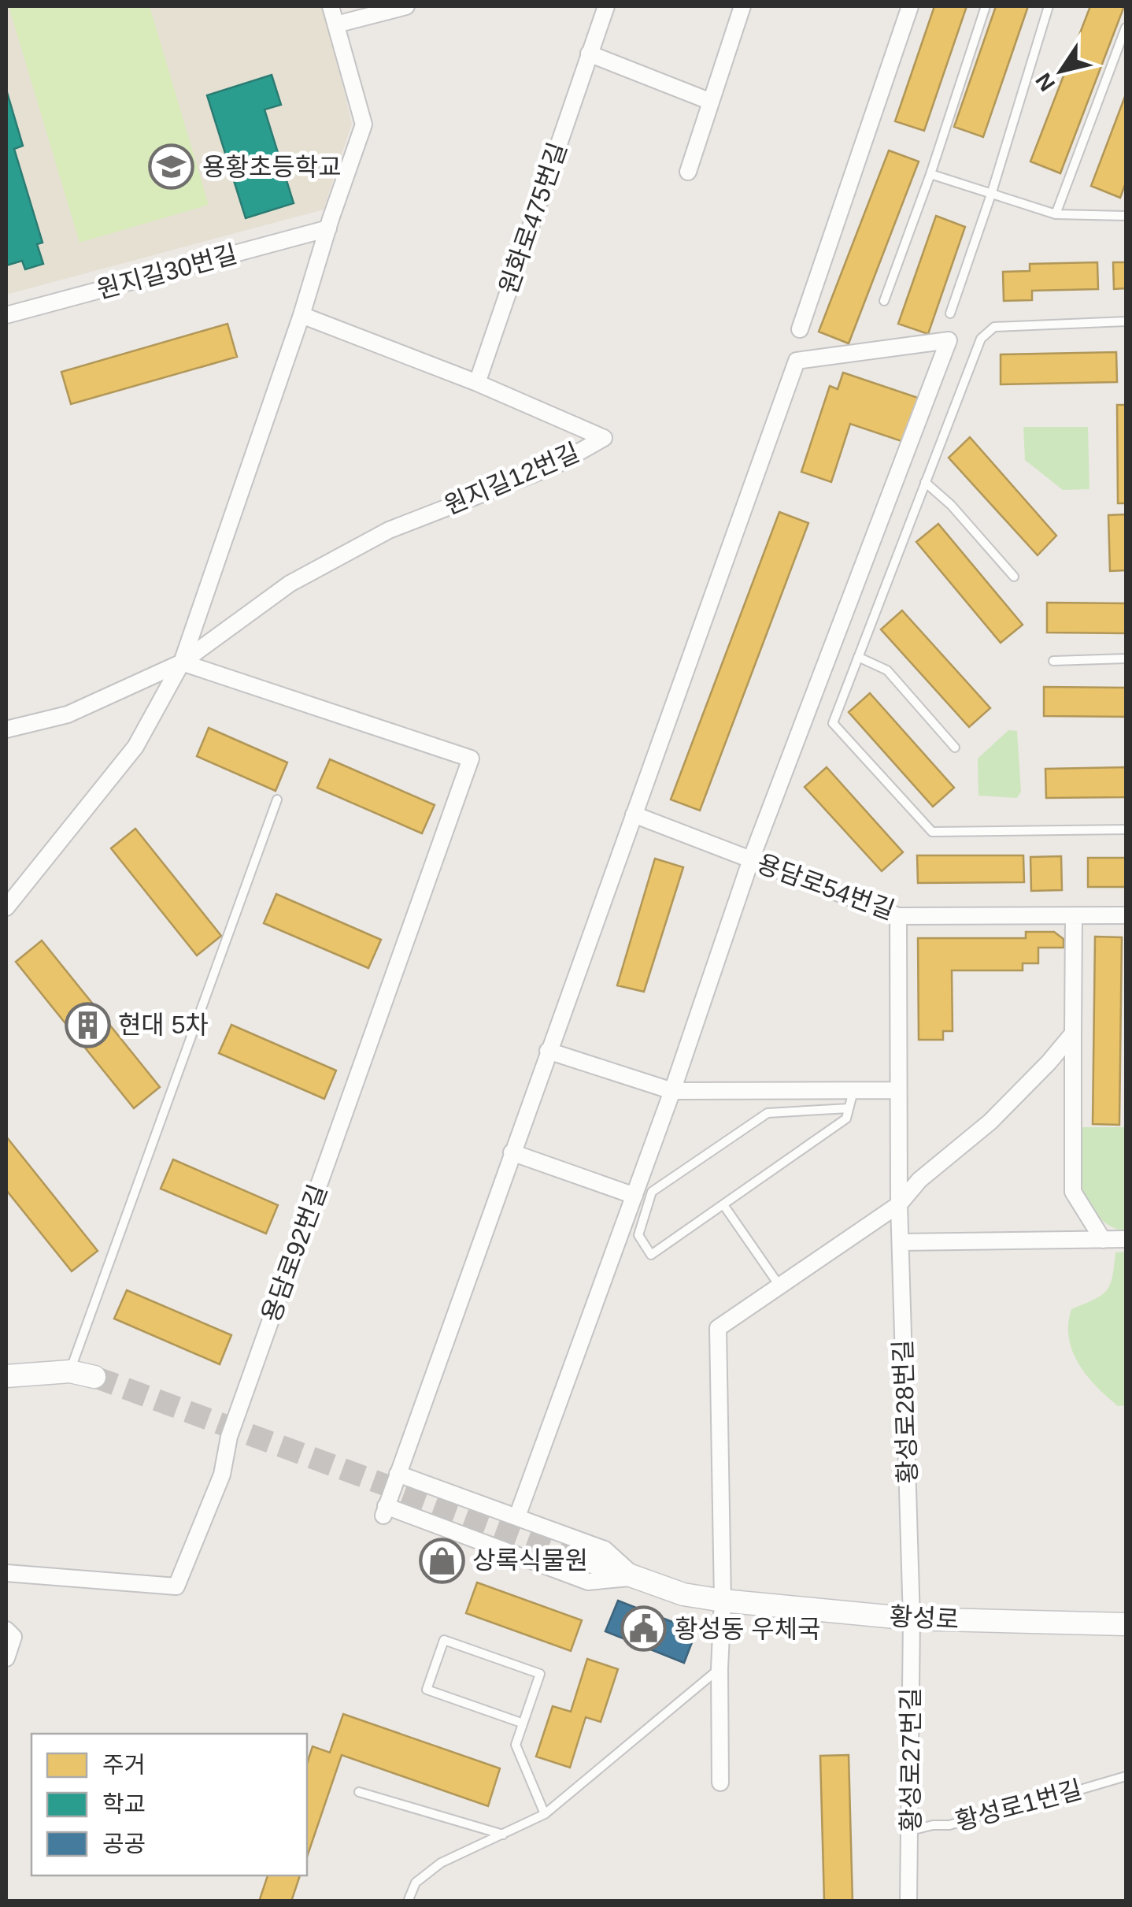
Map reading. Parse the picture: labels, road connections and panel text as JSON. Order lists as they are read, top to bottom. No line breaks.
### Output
{"streets":{"street":["원화로475번길","원지길30번길","원지길12번길","용담로54번길","용담로92번길","황성로28번길","황성로","황성로27번길"],"lane":["황성로1번길"]},"crossings":[["원화로475번길","원지길12번길"],["원지길30번길","원지길12번길"],["원지길12번길","용담로92번길"],["용담로54번길","황성로28번길"],["황성로28번길","황성로"],["황성로28번길","황성로27번길"],["황성로","황성로27번길"],["황성로27번길","황성로1번길"]],"places":{"school or university":["용황초등학교"],"building":["현대 5차"],"shop":["상록식물원"],"public building":["황성동 우체국"]},"legend":["주거","학교","공공"],"north":"bottom left"}
